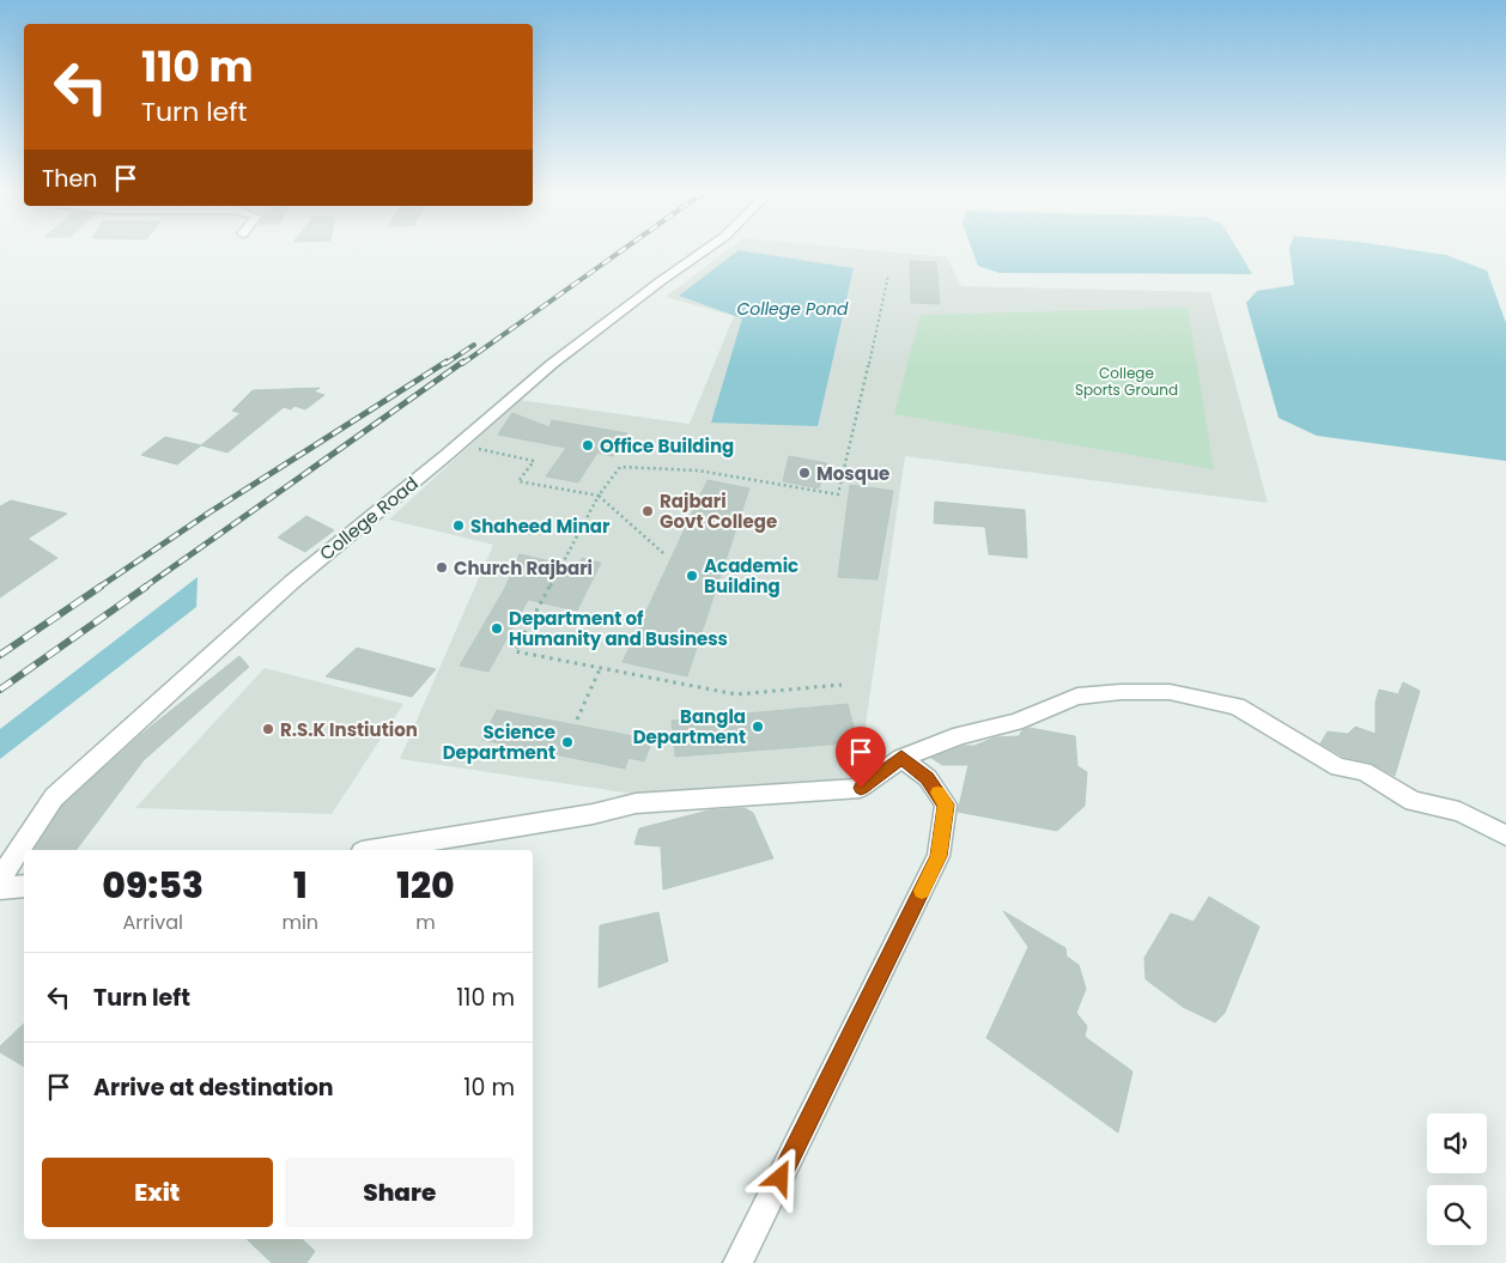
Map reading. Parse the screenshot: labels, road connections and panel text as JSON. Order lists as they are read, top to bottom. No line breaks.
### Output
{"streets":{"street":["College Road"]},"water":["College Pond"],"parks":["College Sports Ground"],"places":["Office Building","Mosque","Rajbari Govt College","Shaheed Minar","Church Rajbari","Academic Building","Department of Humanity and Business","Bangla Department","R.S.K Instiution","Science Department"],"page":{"turn":["110 m","Turn left"],"then":"Then","eta":["09:53","Arrival","1","min","120","m"],"list":[{"name":"Turn left","value":"110 m"},{"name":"Arrive at destination","value":"10 m"}],"buttons":["Exit","Share"]}}
